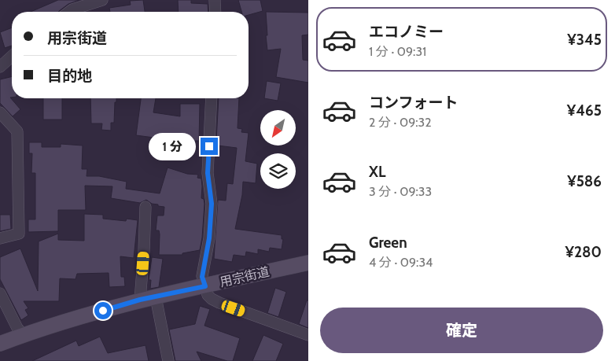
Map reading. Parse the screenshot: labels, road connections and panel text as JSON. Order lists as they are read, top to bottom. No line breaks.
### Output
{"streets":{"main road":["用宗街道"]},"north":"bottom left","page":{"list":[{"name":"エコノミー","note":"1 分 · 09:31","value":"¥345"},{"name":"コンフォート","note":"2 分 · 09:32","value":"¥465"},{"name":"XL","note":"3 分 · 09:33","value":"¥586"},{"name":"Green","note":"4 分 · 09:34","value":"¥280"}],"banner":["用宗街道","目的地"],"bubble":"1 分","buttons":"確定"}}
